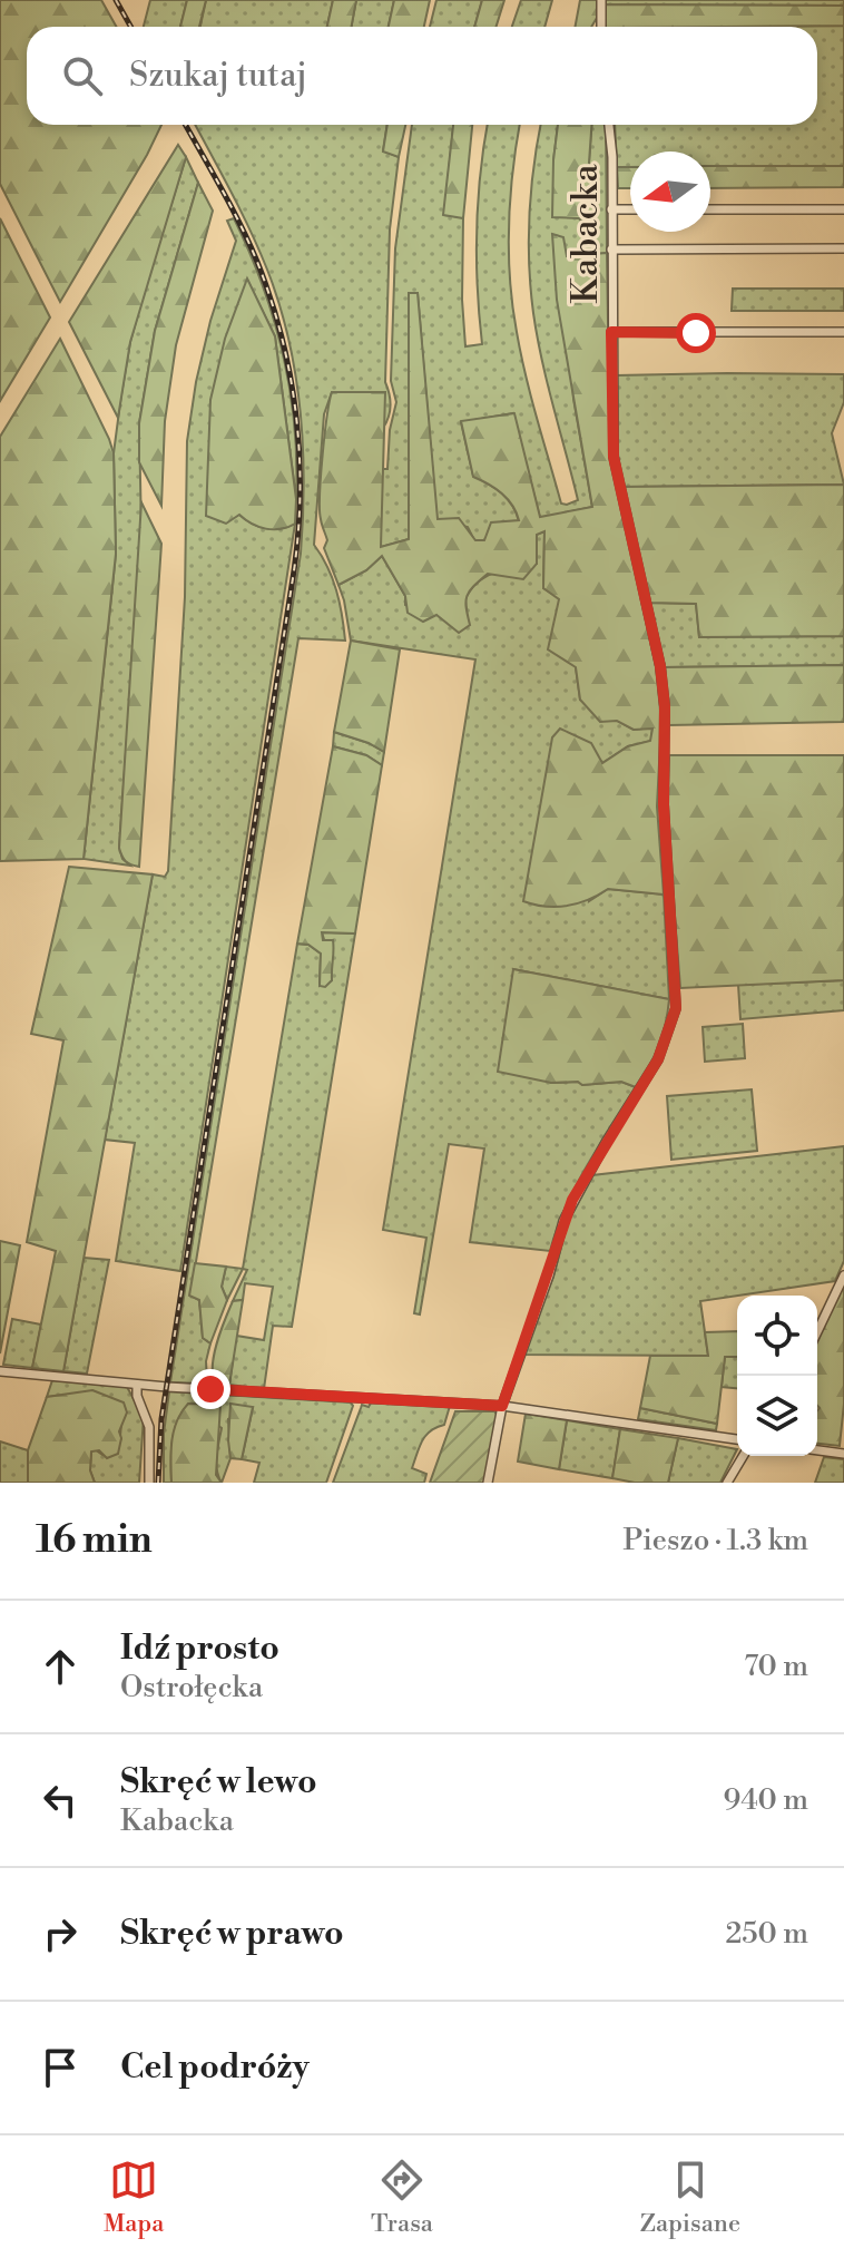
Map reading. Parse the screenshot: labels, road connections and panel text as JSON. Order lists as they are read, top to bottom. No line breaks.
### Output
{"streets":{"street":["Kabacka"]},"north":"left","page":{"search":"Szukaj tutaj","heading":["16 min","Pieszo · 1.3 km"],"list":[["Idź prosto","Ostrołęcka","70 m"],["Skręć w lewo","Kabacka","940 m"],["Skręć w prawo","250 m"],"Cel podróży"],"nav":["Mapa","Trasa","Zapisane"]}}
